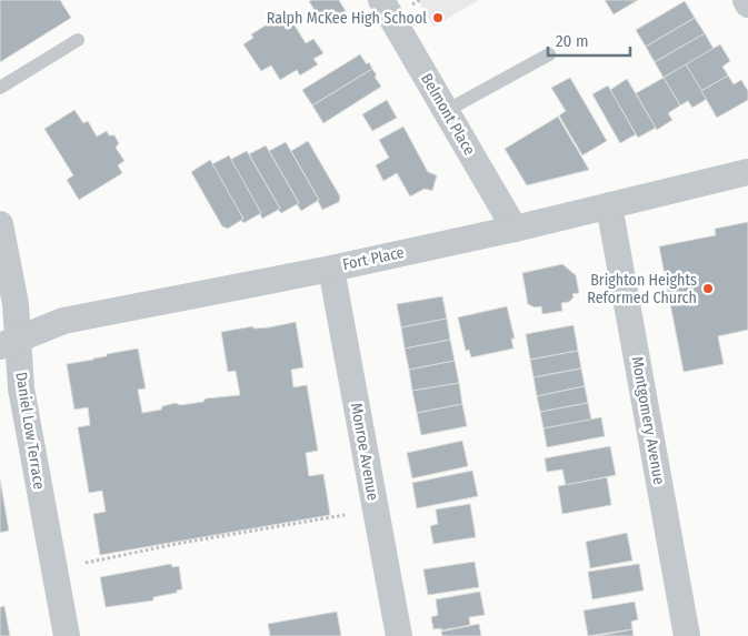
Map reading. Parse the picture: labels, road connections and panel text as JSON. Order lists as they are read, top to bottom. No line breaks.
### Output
{"streets":{"street":["Belmont Place","Fort Place","Montgomery Avenue","Daniel Low Terrace","Monroe Avenue"]},"crossings":[["Belmont Place","Fort Place"],["Fort Place","Montgomery Avenue"],["Fort Place","Daniel Low Terrace"],["Fort Place","Monroe Avenue"]],"places":["Ralph McKee High School","Brighton Heights Reformed Church"],"scale_bar":"20 m"}
